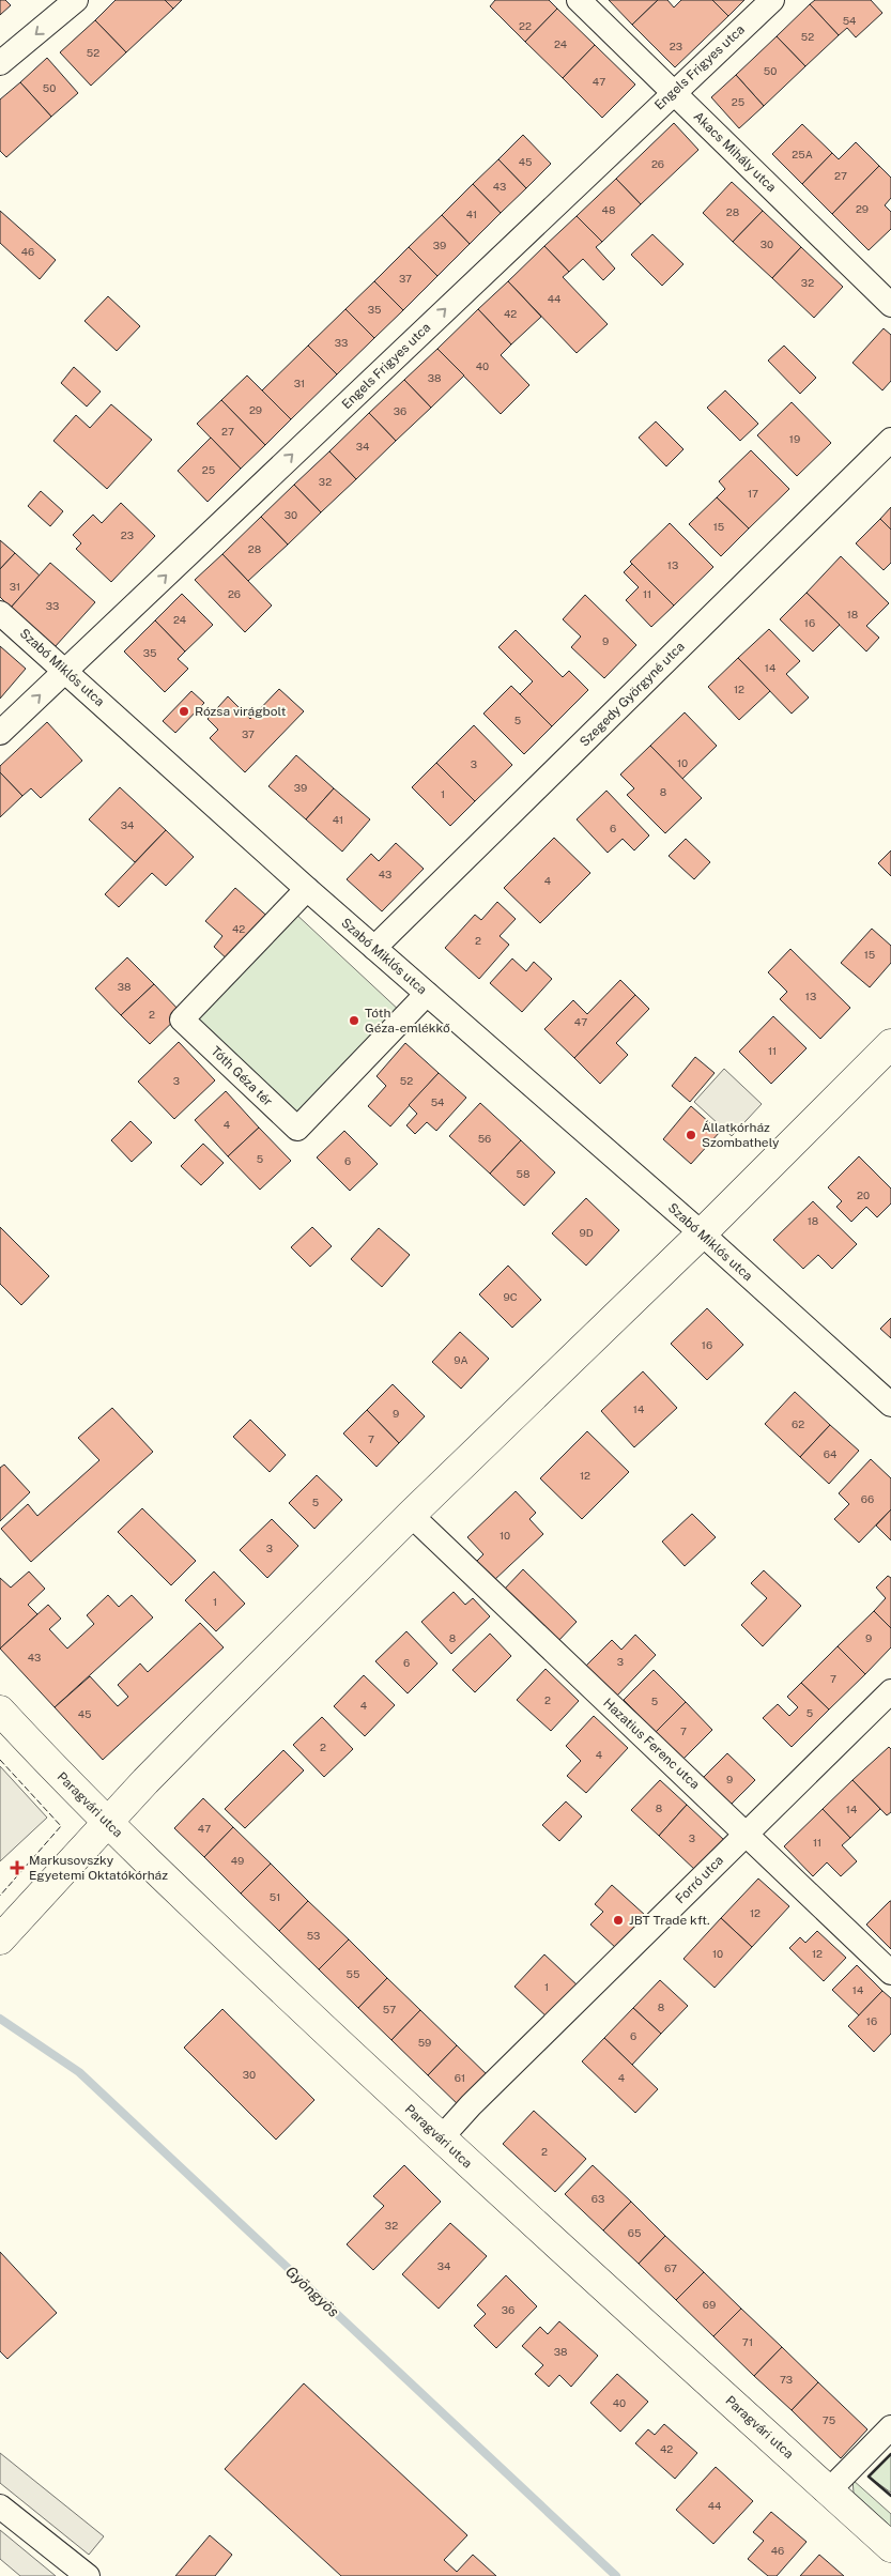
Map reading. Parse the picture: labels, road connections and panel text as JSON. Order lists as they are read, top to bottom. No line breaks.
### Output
{"streets":{"street":["Engels Frigyes utca","Akacs Mihály utca","Szabó Miklós utca","Szegedy Györgyné utca","Tóth Géza tér","Hazatius Ferenc utca","Paragvári utca","Forró utca"]},"crossings":[["Engels Frigyes utca","Akacs Mihály utca"],["Engels Frigyes utca","Szabó Miklós utca"],["Szabó Miklós utca","Szegedy Györgyné utca"],["Szabó Miklós utca","Tóth Géza tér"],["Hazatius Ferenc utca","Forró utca"],["Paragvári utca","Forró utca"]],"one_way":["Engels Frigyes utca"],"water":["Gyöngyös"],"places":{"other":["Rózsa virágbolt","Tóth Géza-emlékkő","Állatkórház Szombathely","JBT Trade kft."],"health":["Markusovszky Egyetemi Oktatókórház"]},"house_numbers":["54","22","52","24","23","52","50","47","50","25","25A","45","26","27","43","29","48","28","41","30","39","46","37","32","44","35","42","33","40","38","31","29","36","27","19","34","25","32","17","30","15","23","28","13","31","26","11","33","18","24","16","9","35","14","12","5","37","10","3","39","8","1","41","34","6","43","4","42","2","15","38","13","2","47","11","3","52","54","4","56","5","6","58","20","18","9D","9C","16","9A","14","9","62","7","64","12","66","5","10","3","1","8","9","43","3","6","7","2","5","4","5","45","7","2","4","9","8","14","47","3","11","49","51","12","53","10","12","55","1","14","8","57","16","6","59","30","61","4","2","63","32","65","34","67","69","36","71","38","73","40","75","42","44","46"]}
